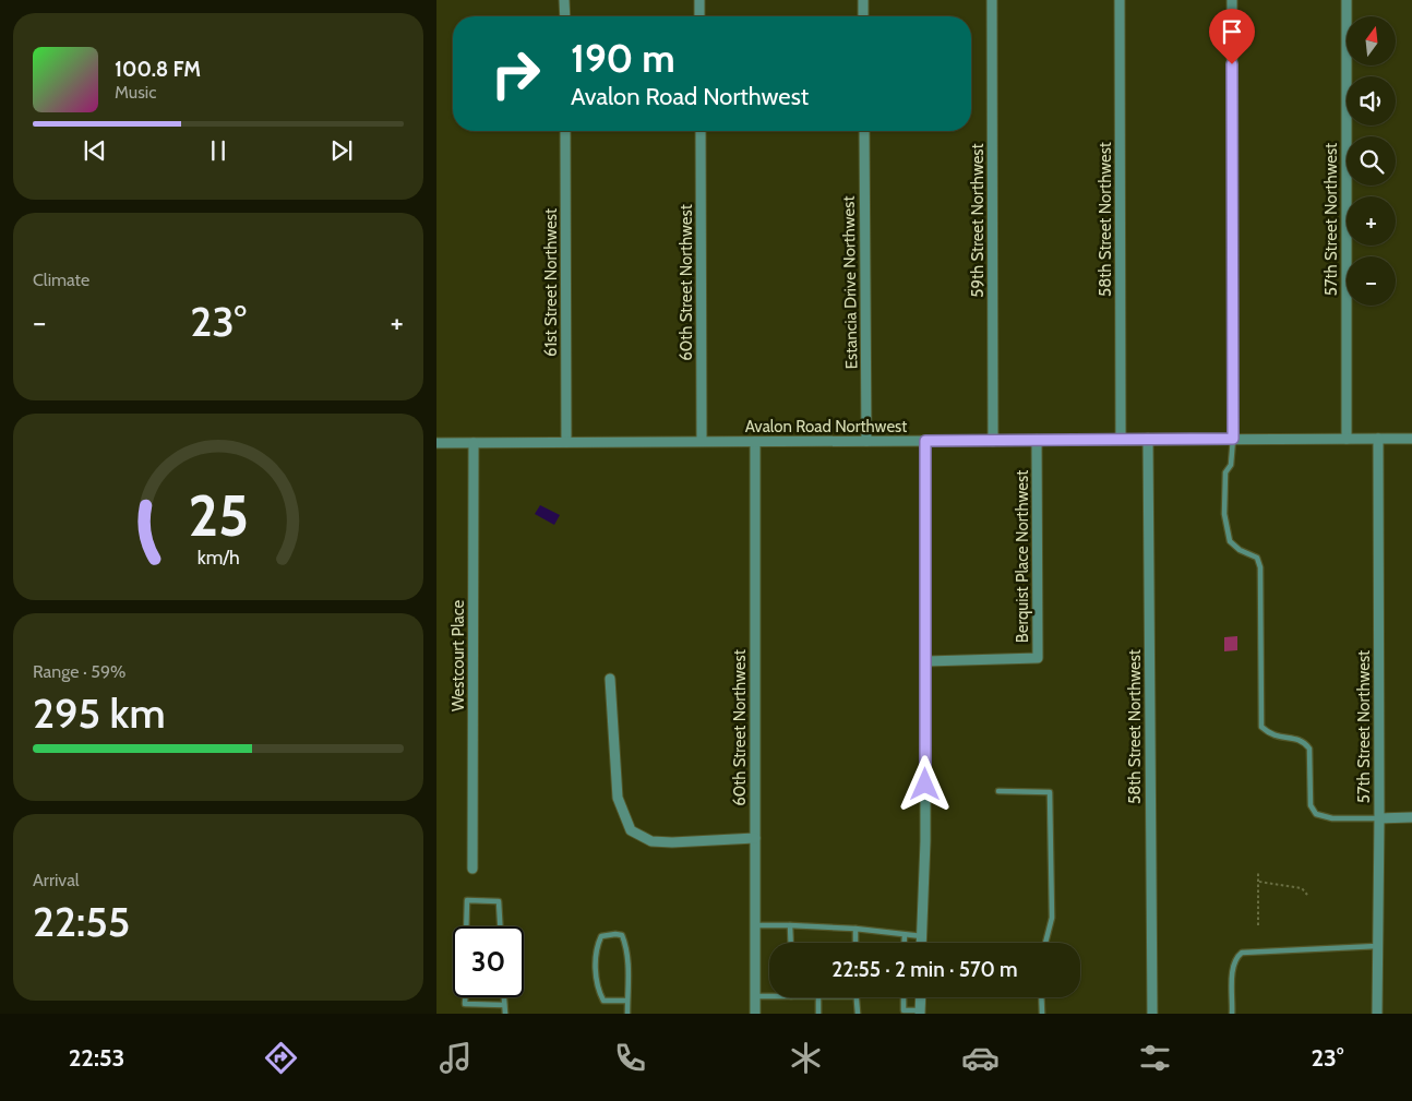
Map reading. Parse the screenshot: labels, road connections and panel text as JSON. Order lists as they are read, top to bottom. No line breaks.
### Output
{"streets":{"street":["58th Street Northwest","57th Street Northwest","59th Street Northwest","61st Street Northwest","60th Street Northwest","Estancia Drive Northwest","Avalon Road Northwest","Berquist Place Northwest","Westcourt Place"]},"crossings":[["58th Street Northwest","Avalon Road Northwest"],["57th Street Northwest","Avalon Road Northwest"],["59th Street Northwest","Avalon Road Northwest"],["61st Street Northwest","Avalon Road Northwest"],["60th Street Northwest","Avalon Road Northwest"],["Estancia Drive Northwest","Avalon Road Northwest"],["Avalon Road Northwest","Berquist Place Northwest"],["Avalon Road Northwest","Westcourt Place"]],"north":"top","page":{"map_buttons":["+","−"],"turn":["190 m","Avalon Road Northwest"],"song":["100.8 FM","Music"],"tile":["Climate",["Range · 59%","295 km"],["Arrival","22:55"]],"heat":["−","23°","+"],"limit":"30","trip":"22:55 · 2 min · 570 m","tabs":["22:53","23°"],"gauge":["25","km/h"]}}
